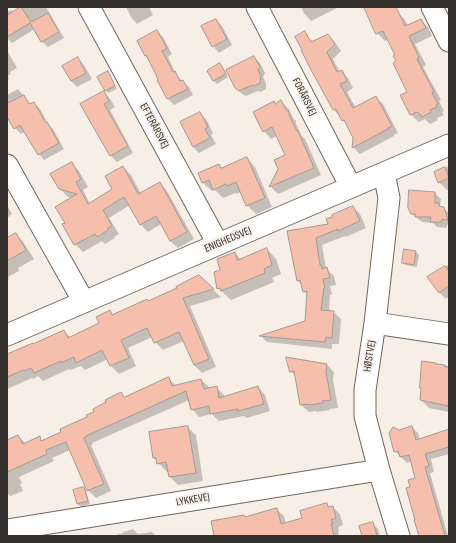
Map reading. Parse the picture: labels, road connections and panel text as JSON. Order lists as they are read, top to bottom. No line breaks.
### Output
{"streets":{"street":["FORÅRSVEJ","EFTERÅRSVEJ","ENIGHEDSVEJ","HØSTVEJ","LYKKEVEJ"]},"crossings":[["FORÅRSVEJ","ENIGHEDSVEJ"],["EFTERÅRSVEJ","ENIGHEDSVEJ"],["ENIGHEDSVEJ","HØSTVEJ"],["HØSTVEJ","LYKKEVEJ"]]}
